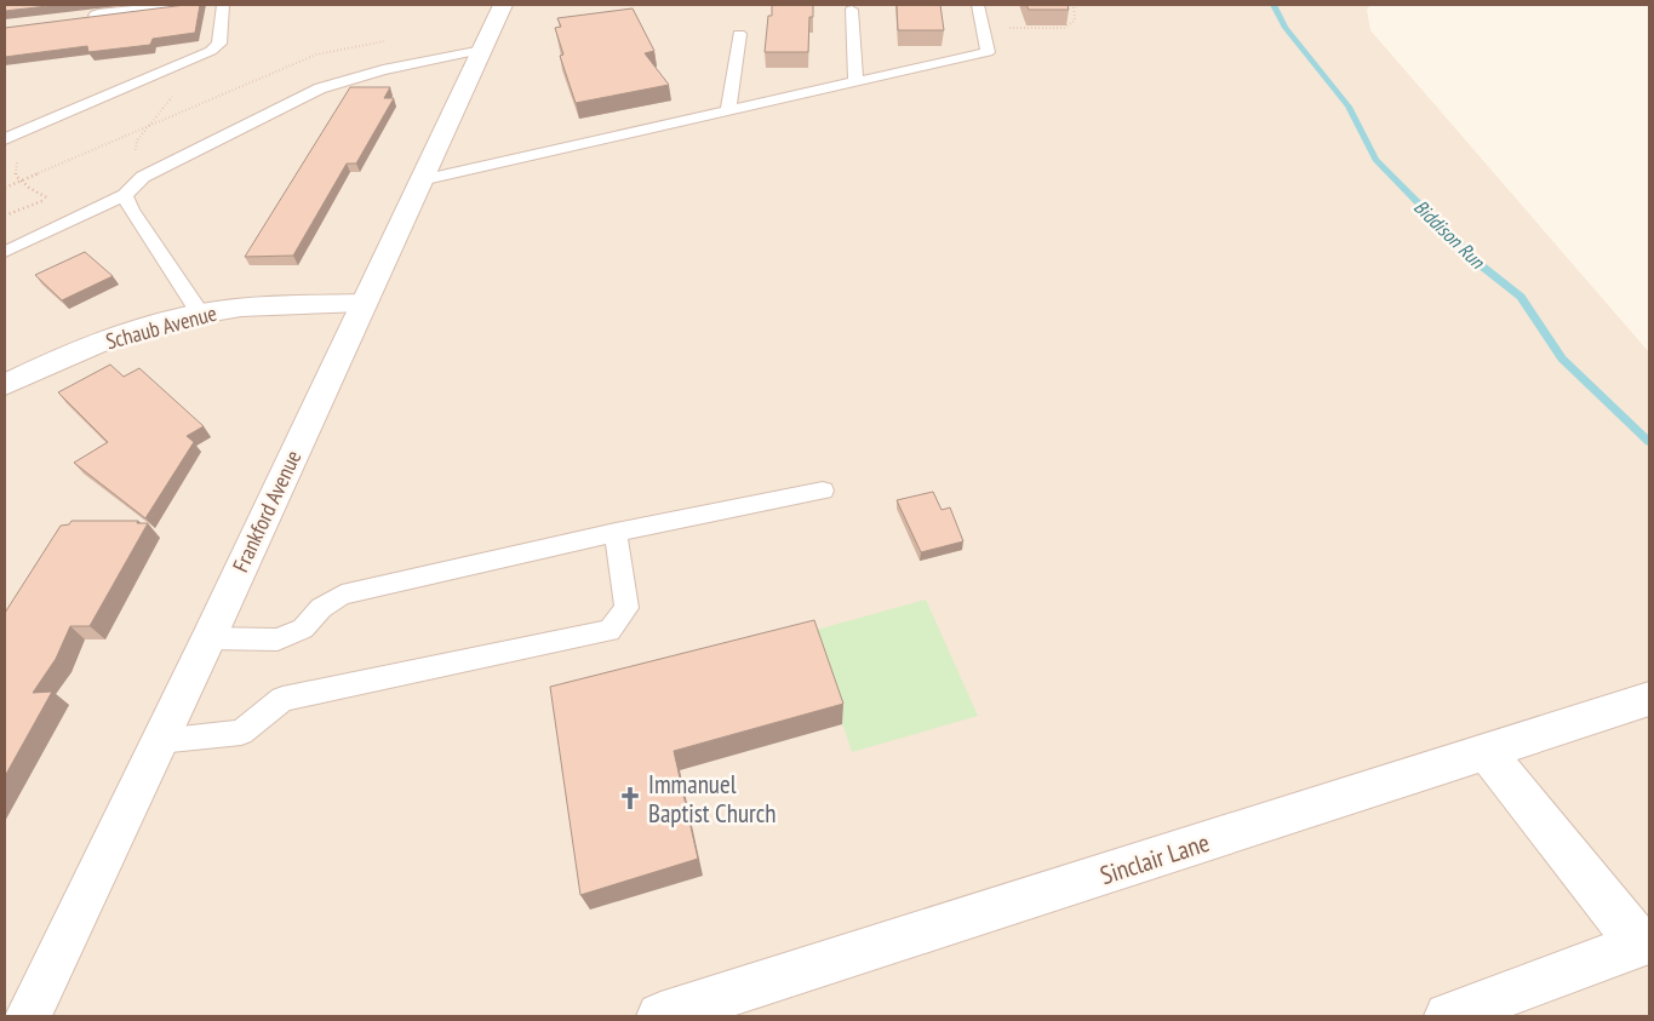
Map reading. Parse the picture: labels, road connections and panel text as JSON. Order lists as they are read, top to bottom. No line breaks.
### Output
{"streets":{"street":["Schaub Avenue","Frankford Avenue","Sinclair Lane"]},"crossings":[["Schaub Avenue","Frankford Avenue"]],"water":["Biddison Run"],"places":{"church":["Immanuel Baptist Church"]}}
